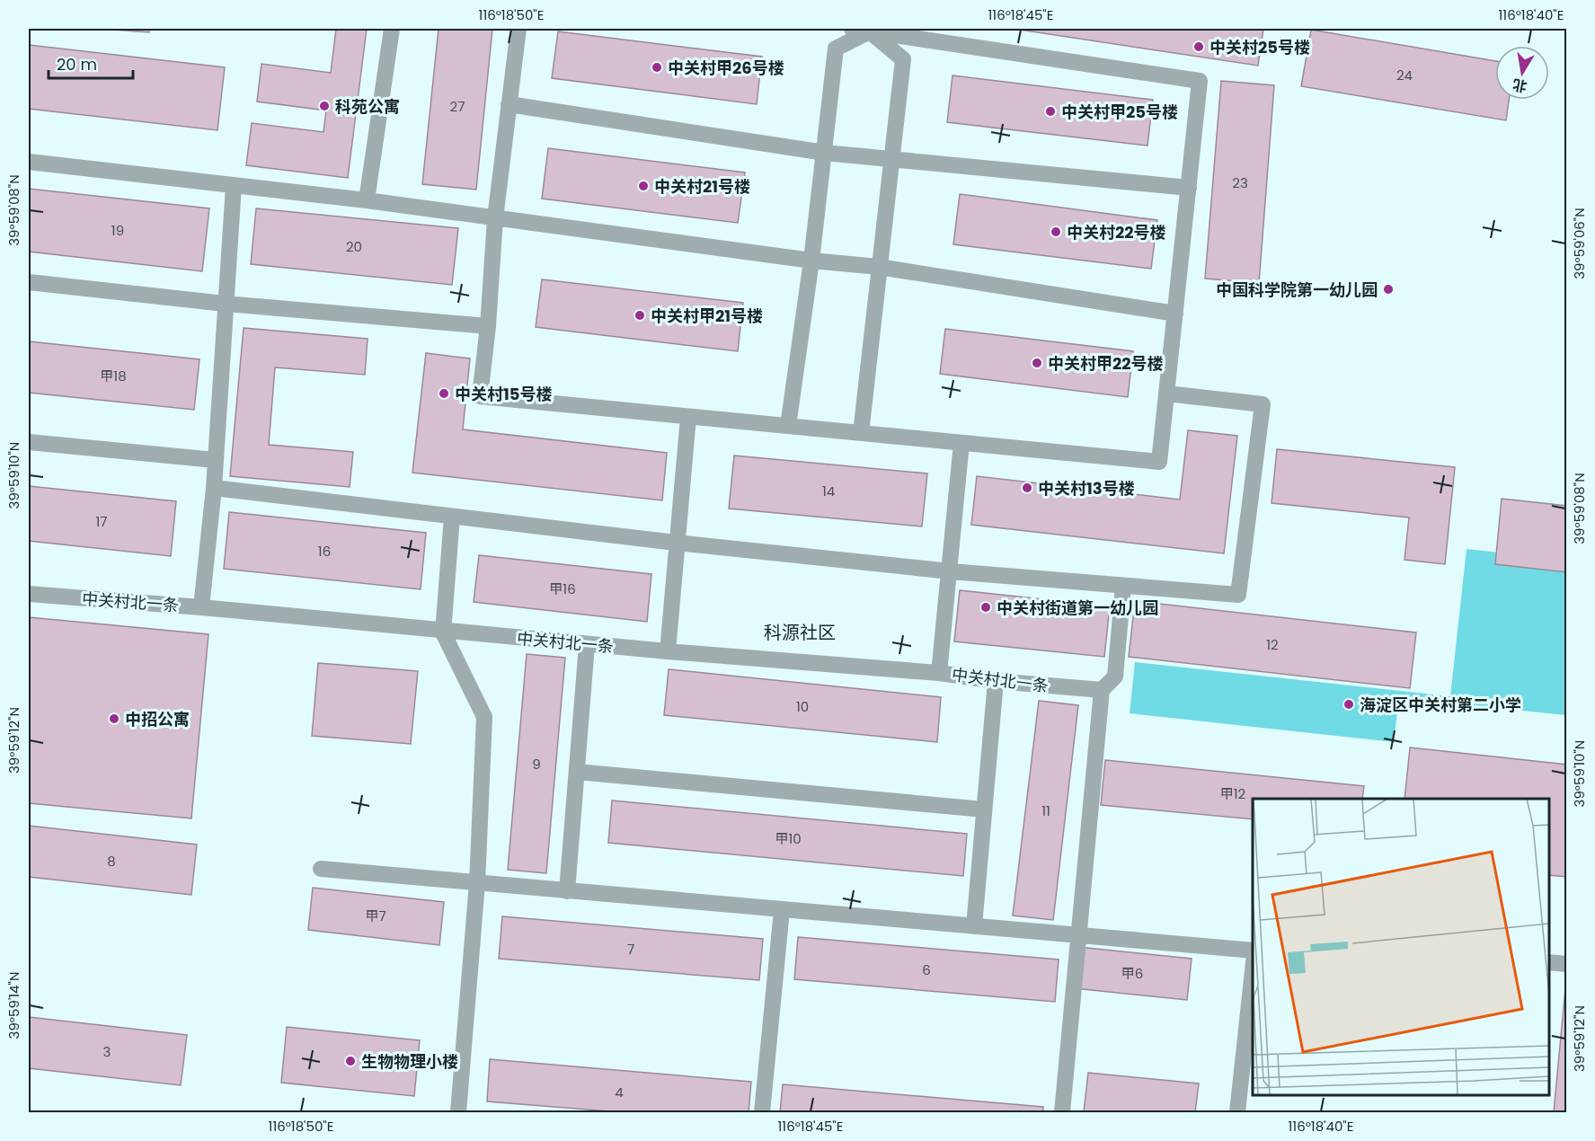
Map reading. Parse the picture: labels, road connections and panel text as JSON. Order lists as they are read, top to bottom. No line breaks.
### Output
{"streets":{"street":["中关村北一条"]},"districts":["科源社区"],"places":["中关村25号楼","中关村甲26号楼","科苑公寓","中关村甲25号楼","中关村21号楼","中关村22号楼","中国科学院第一幼儿园","中关村甲21号楼","中关村甲22号楼","中关村15号楼","中关村13号楼","中关村街道第一幼儿园","海淀区中关村第二小学","中招公寓","生物物理小楼"],"house_numbers":["24","27","23","19","20","甲18","14","17","16","甲16","12","10","9","甲12","11","甲10","8","甲7","7","6","甲6","3","4"],"scale_bar":"20 m","north":"bottom","coordinates":["116°18'50\"E","116°18'45\"E","116°18'40\"E","39°59'08\"N","39°59'06\"N","39°59'10\"N","39°59'12\"N","39°59'14\"N"]}
